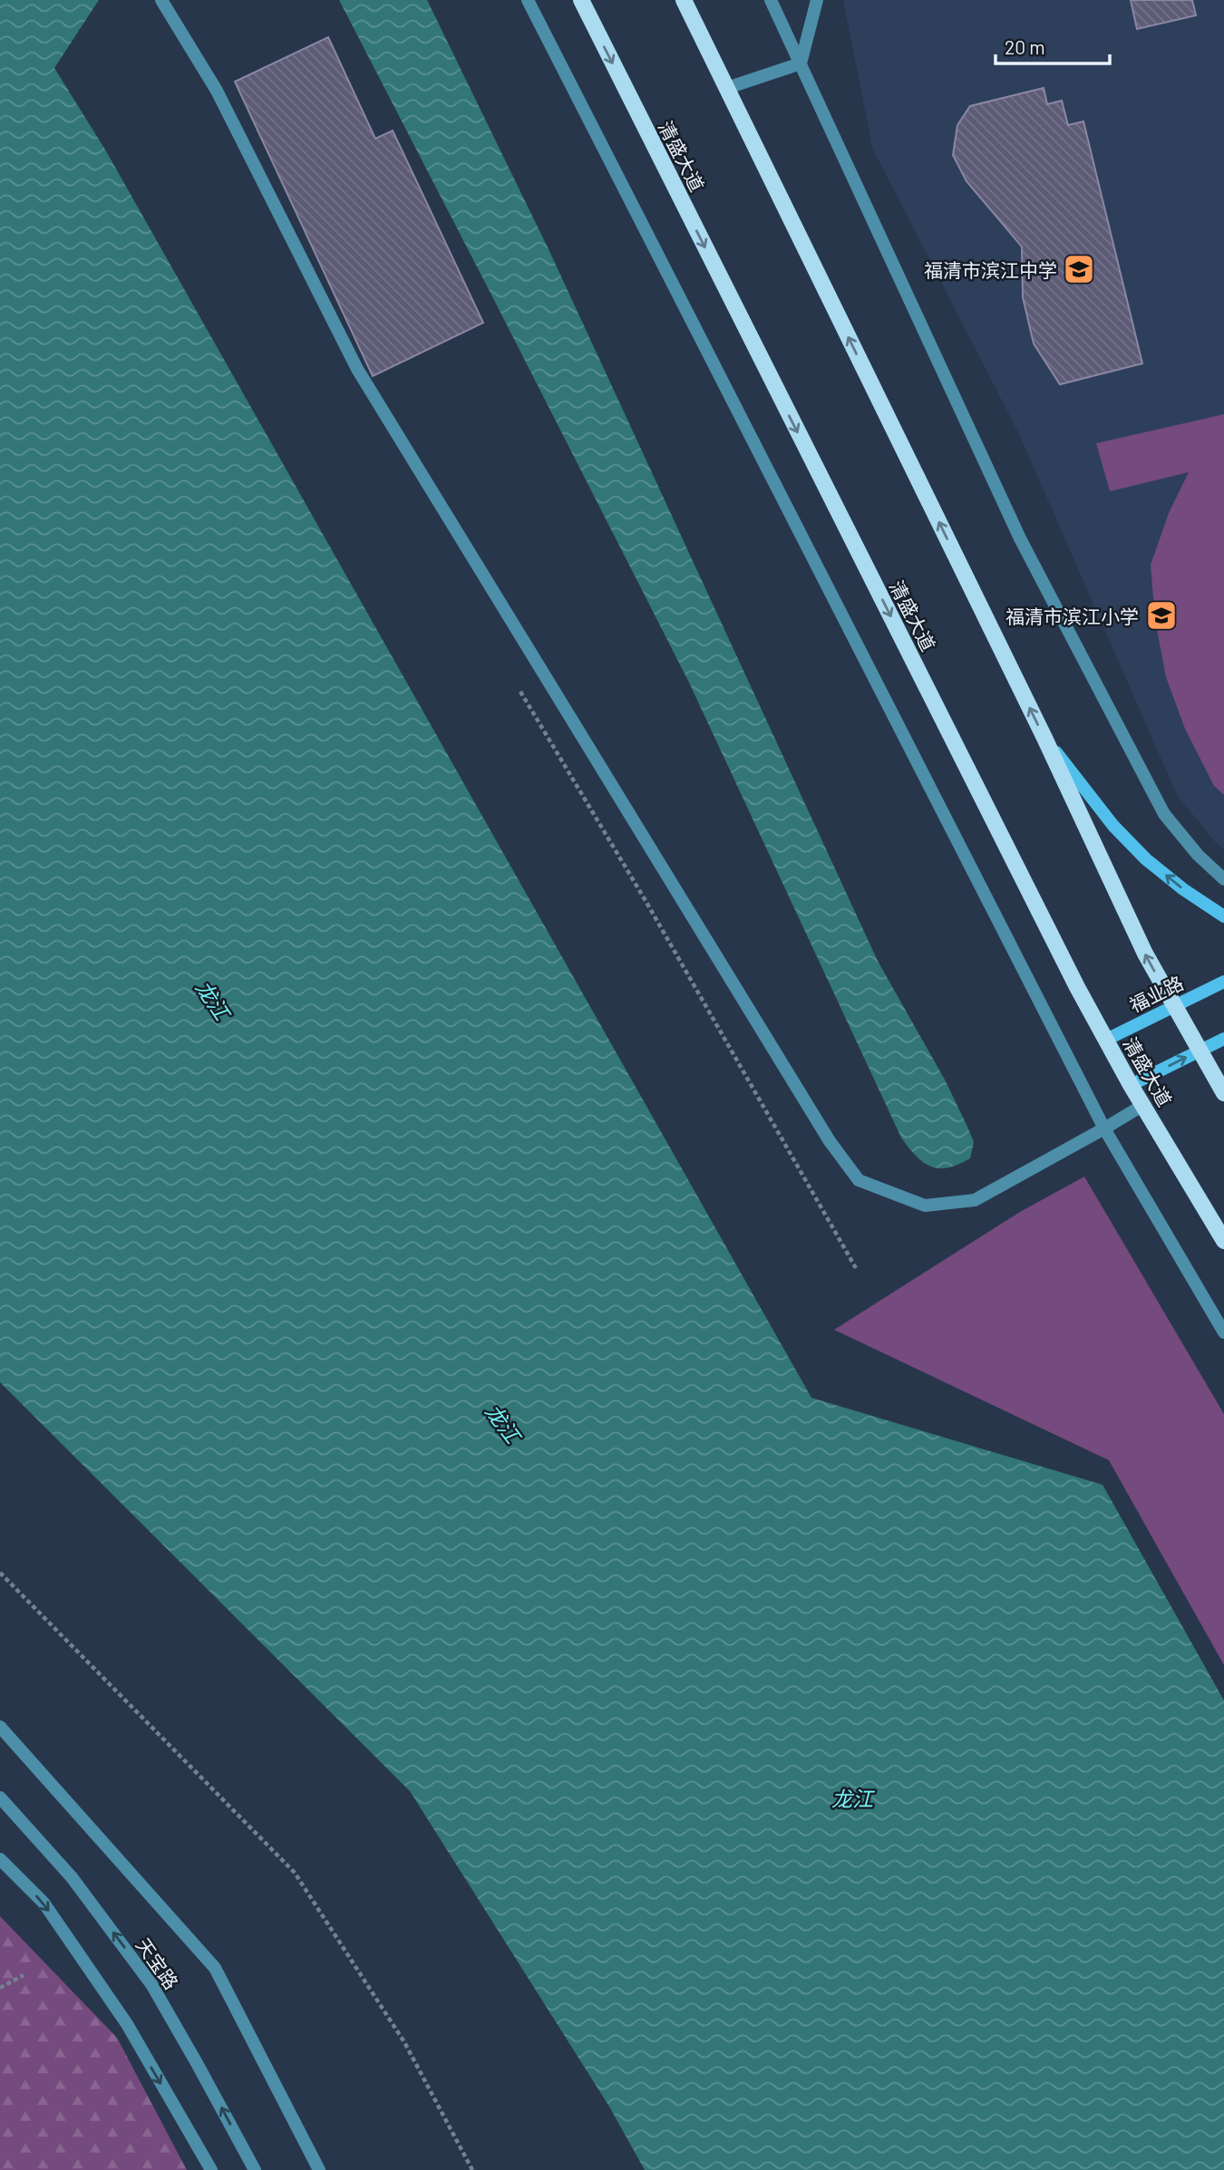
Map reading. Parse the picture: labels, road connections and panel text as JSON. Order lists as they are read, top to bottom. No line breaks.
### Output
{"streets":{"main road":["清盛大道"],"street":["福业路","天宝路"]},"crossings":[["清盛大道","福业路"]],"water":["龙江"],"places":{"school or university":["福清市滨江中学","福清市滨江小学"]},"scale_bar":"20 m"}
